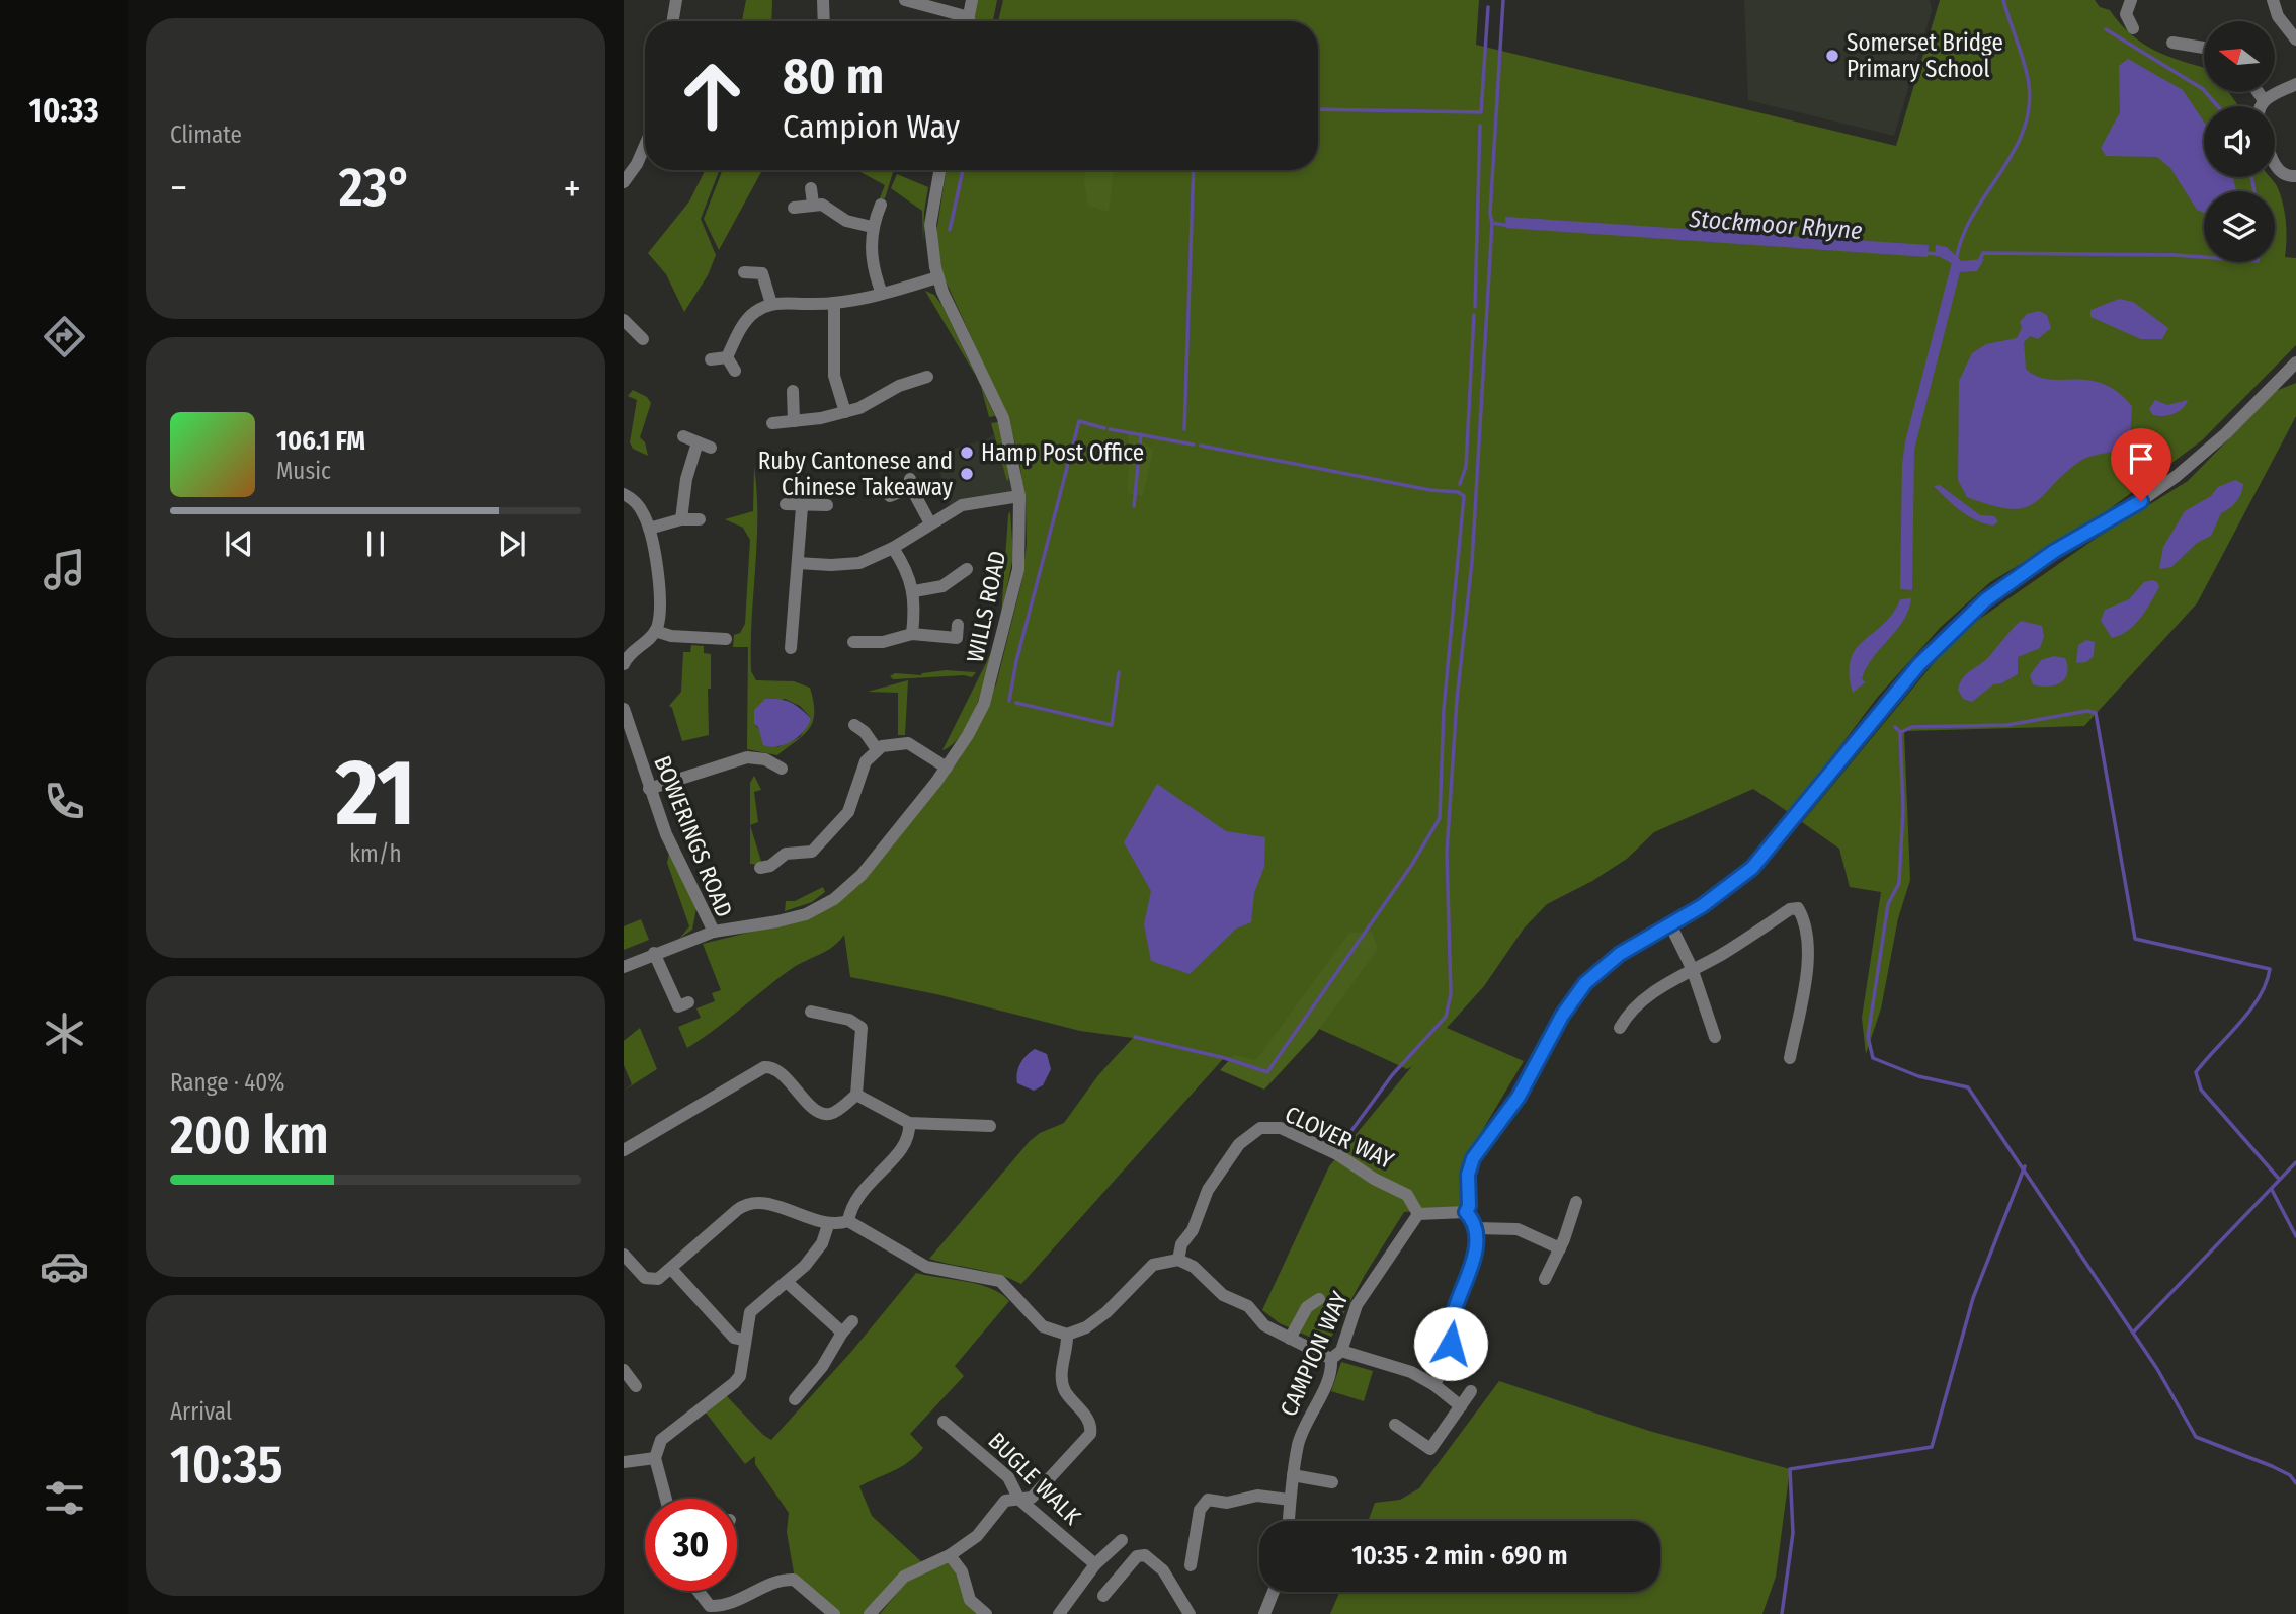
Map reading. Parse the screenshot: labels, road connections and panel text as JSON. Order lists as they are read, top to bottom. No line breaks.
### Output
{"streets":{"street":["WILLS ROAD","BOWERINGS ROAD","CLOVER WAY","CAMPION WAY","BUGLE WALK"]},"crossings":[["WILLS ROAD","BOWERINGS ROAD"],["CLOVER WAY","CAMPION WAY"]],"water":["Stockmoor Rhyne"],"places":["Somerset Bridge Primary School","Hamp Post Office","Ruby Cantonese and Chinese Takeaway"],"north":"left","page":{"tabs":"10:33","tile":["Climate",["21","km/h"],["Range · 40%","200 km"],["Arrival","10:35"]],"turn":["80 m","Campion Way"],"heat":["−","23°","+"],"song":["106.1 FM","Music"],"limit":"30","trip":"10:35 · 2 min · 690 m"}}
